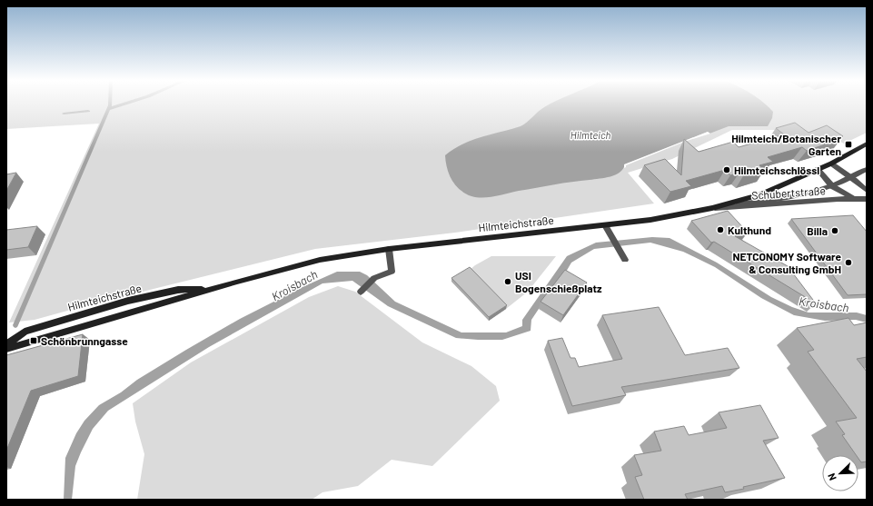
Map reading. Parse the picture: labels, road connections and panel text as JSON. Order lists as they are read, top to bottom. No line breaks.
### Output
{"streets":{"main road":["Hilmteichstraße"],"street":["Schubertstraße"]},"crossings":[["Schubertstraße","Hilmteichstraße"]],"water":["Hilmteich","Kroisbach"],"places":{"transit":["Hilmteich/Botanischer Garten","Schönbrunngasse"],"other":["Hilmteichschlössl","Kulthund","Billa","NETCONOMY Software & Consulting GmbH","USI Bogenschießplatz"]},"north":"bottom left"}
